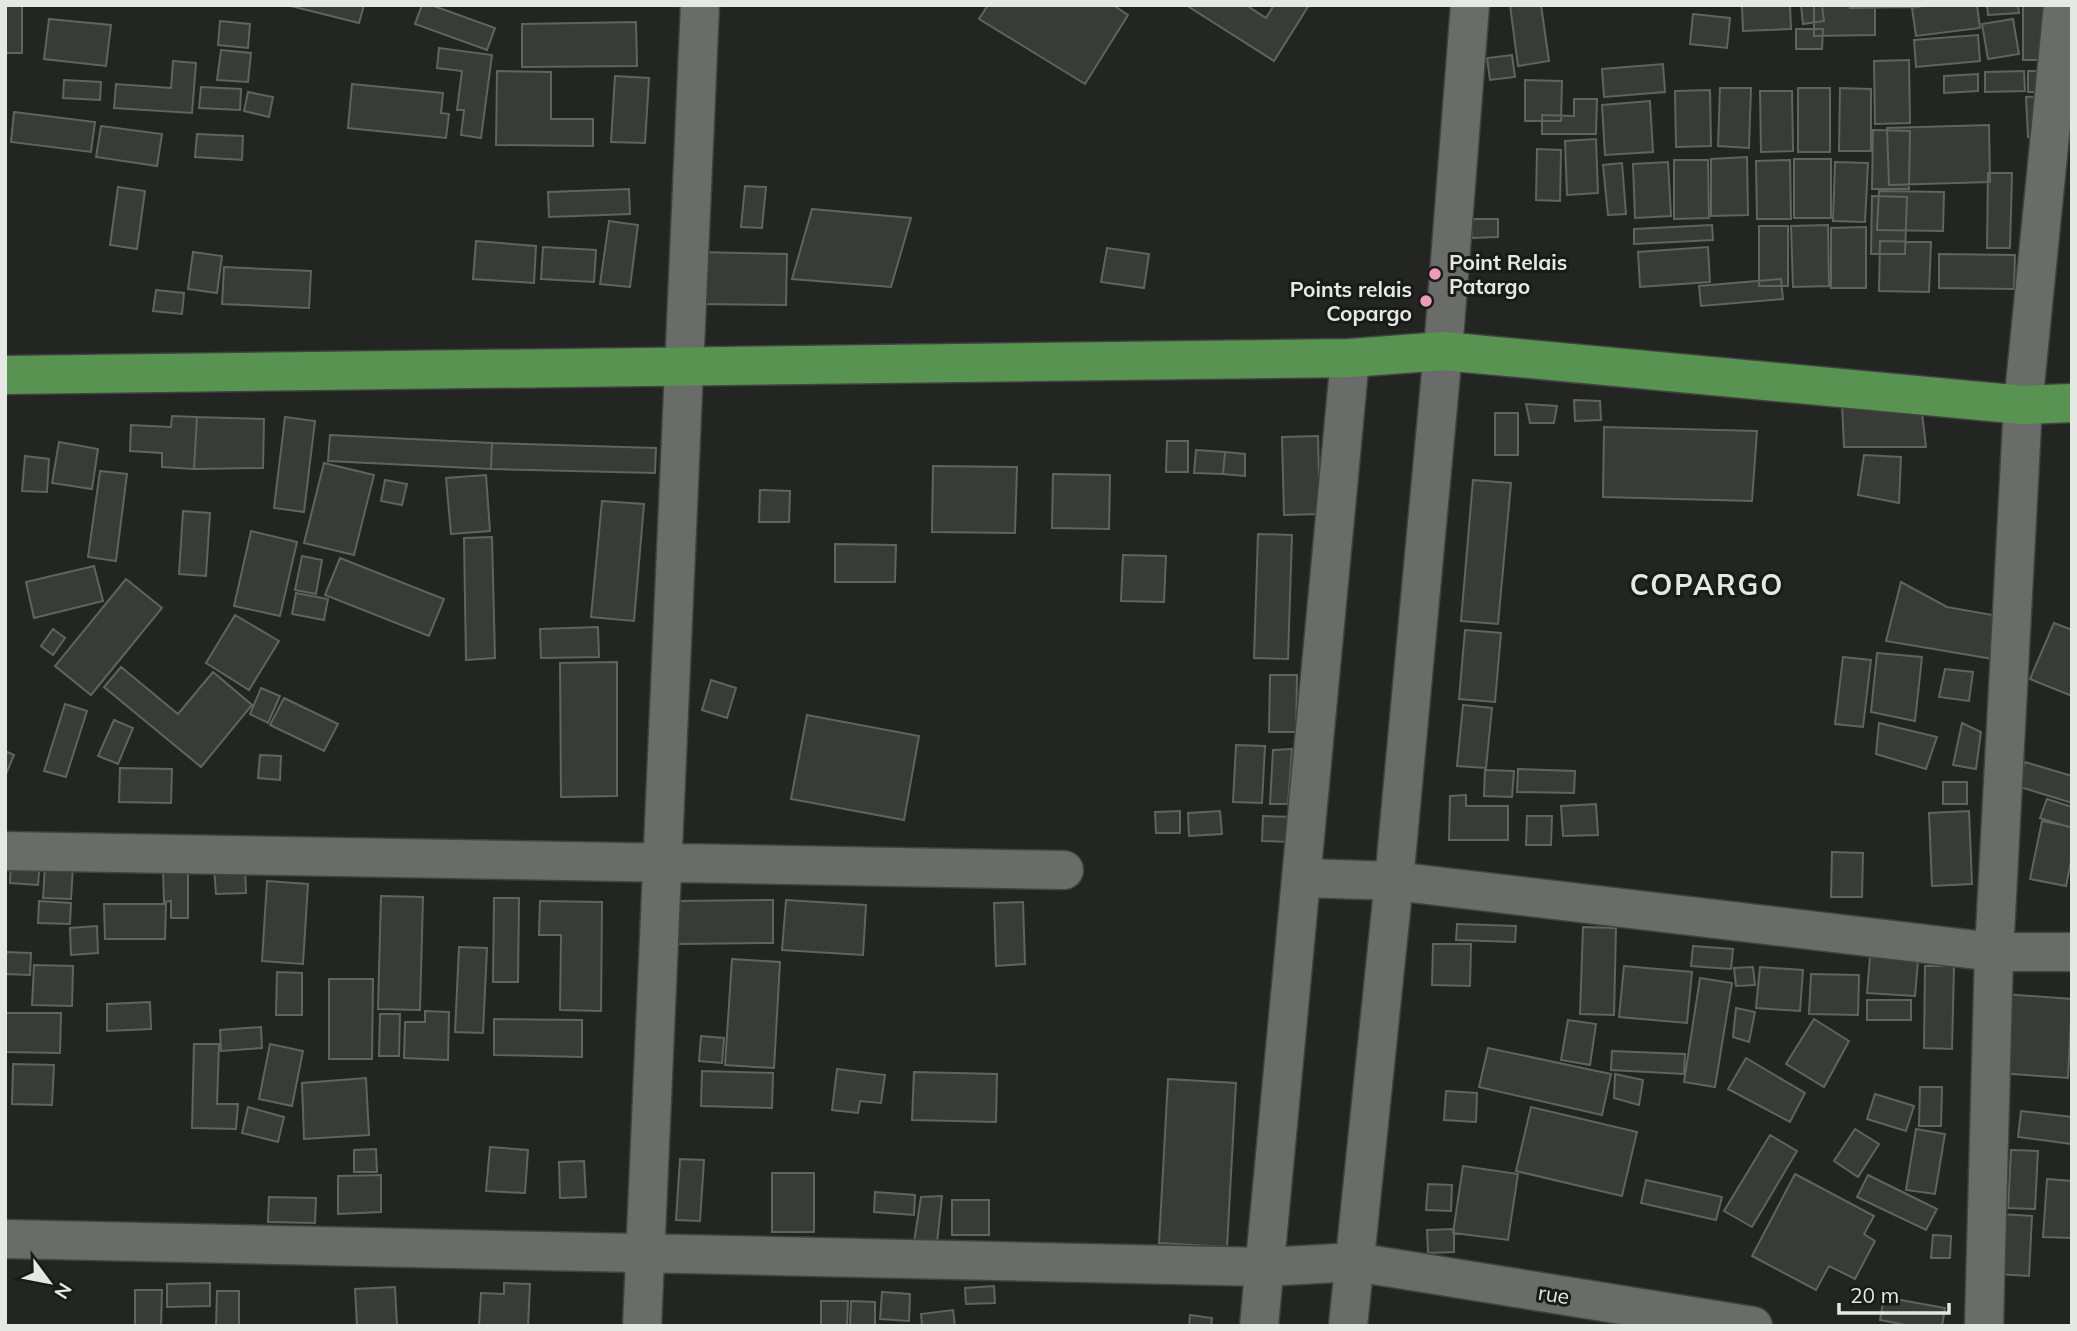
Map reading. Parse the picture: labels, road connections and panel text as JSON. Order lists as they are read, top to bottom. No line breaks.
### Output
{"streets":{"street":["rue"]},"districts":["COPARGO"],"places":["Point Relais Patargo","Points relais Copargo"],"scale_bar":"20 m","north":"bottom right"}
